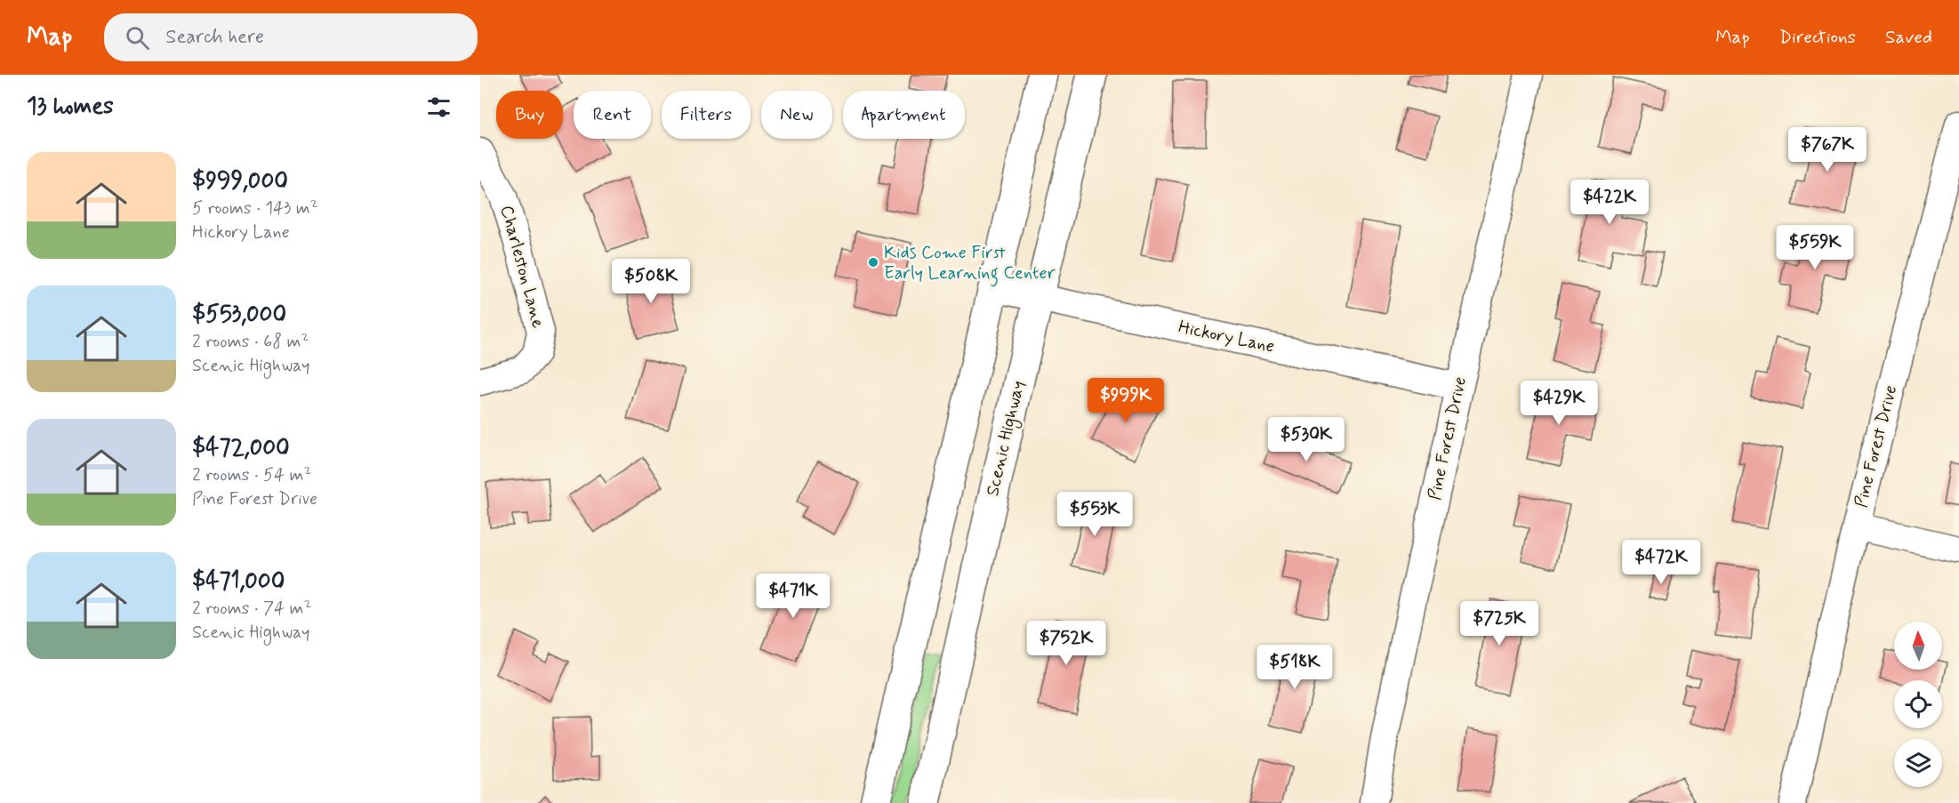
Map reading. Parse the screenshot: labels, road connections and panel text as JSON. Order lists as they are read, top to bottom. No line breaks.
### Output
{"streets":{"highway":["Scenic Highway"],"street":["Charleston Lane","Hickory Lane","Pine Forest Drive"]},"crossings":[["Hickory Lane","Scenic Highway"],["Hickory Lane","Pine Forest Drive"]],"places":["Kids Come First Early Learning Center"],"north":"top","page":{"header":"Map","search":"Search here","nav":["Map","Directions","Saved"],"heading":"13 homes","chip":["Buy","Rent","Filters","New","Apartment"],"price":["$767K","$422K","$559K","$508K","$999K","$429K","$530K","$553K","$472K","$471K","$725K","$752K","$518K"],"list":[{"name":"$999,000","note":"5 rooms · 143 m² · Hickory Lane"},{"name":"$553,000","note":"2 rooms · 68 m² · Scenic Highway"},{"name":"$472,000","note":"2 rooms · 54 m² · Pine Forest Drive"},{"name":"$471,000","note":"2 rooms · 74 m² · Scenic Highway"}]}}
